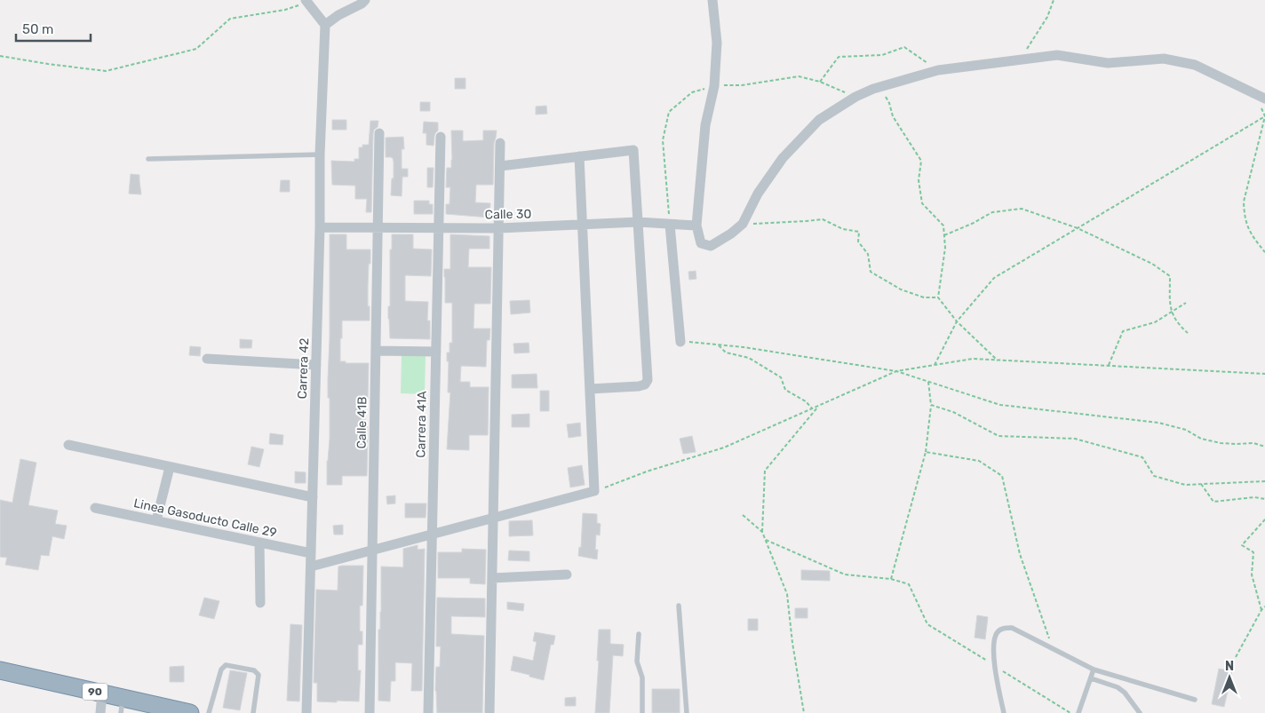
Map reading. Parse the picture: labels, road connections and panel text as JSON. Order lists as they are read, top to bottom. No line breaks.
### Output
{"streets":{"highway":["90"],"street":["Calle 30","Carrera 42","Calle 41B","Carrera 41A","Linea Gasoducto Calle 29"]},"crossings":[["Calle 30","Carrera 42"],["Calle 30","Calle 41B"],["Calle 30","Carrera 41A"],["Carrera 42","Linea Gasoducto Calle 29"]],"scale_bar":"50 m","north":"top"}
